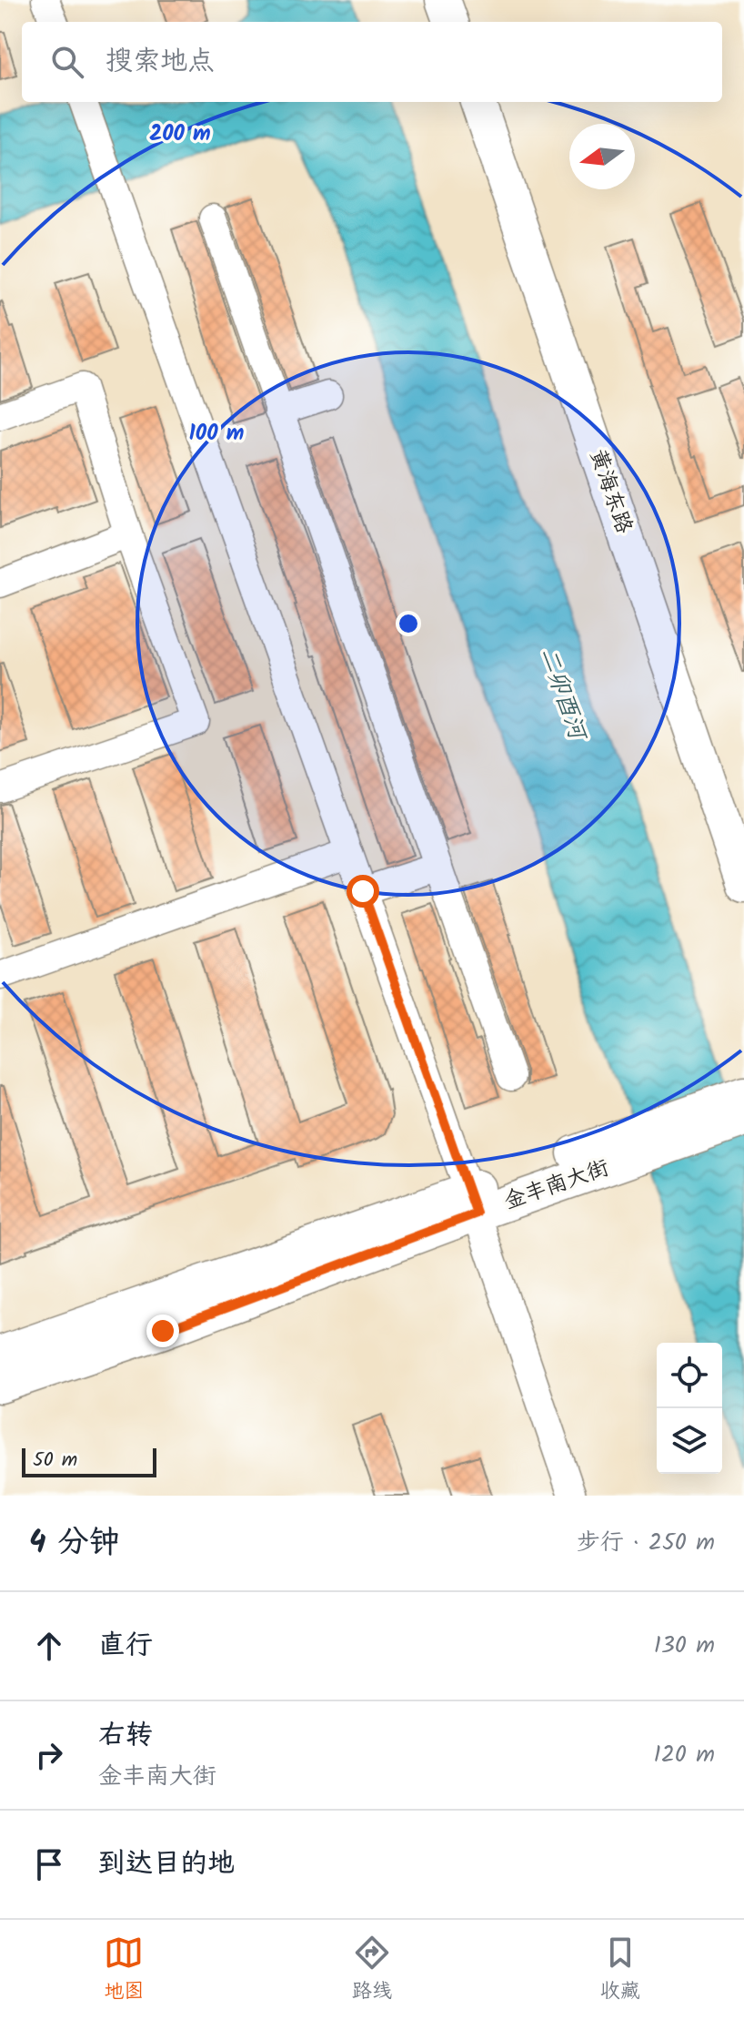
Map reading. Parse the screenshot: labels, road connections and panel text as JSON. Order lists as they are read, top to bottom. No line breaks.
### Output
{"streets":{"main road":["黄海东路","金丰南大街"]},"water":["二卯酉河"],"scale_bar":"50 m","north":"left","page":{"search":"搜索地点","scale":"50 m","heading":["4 分钟","步行 · 250 m"],"list":[["直行","130 m"],["右转","金丰南大街","120 m"],"到达目的地"],"nav":["地图","路线","收藏"]},"rings":["200 m","100 m"]}
